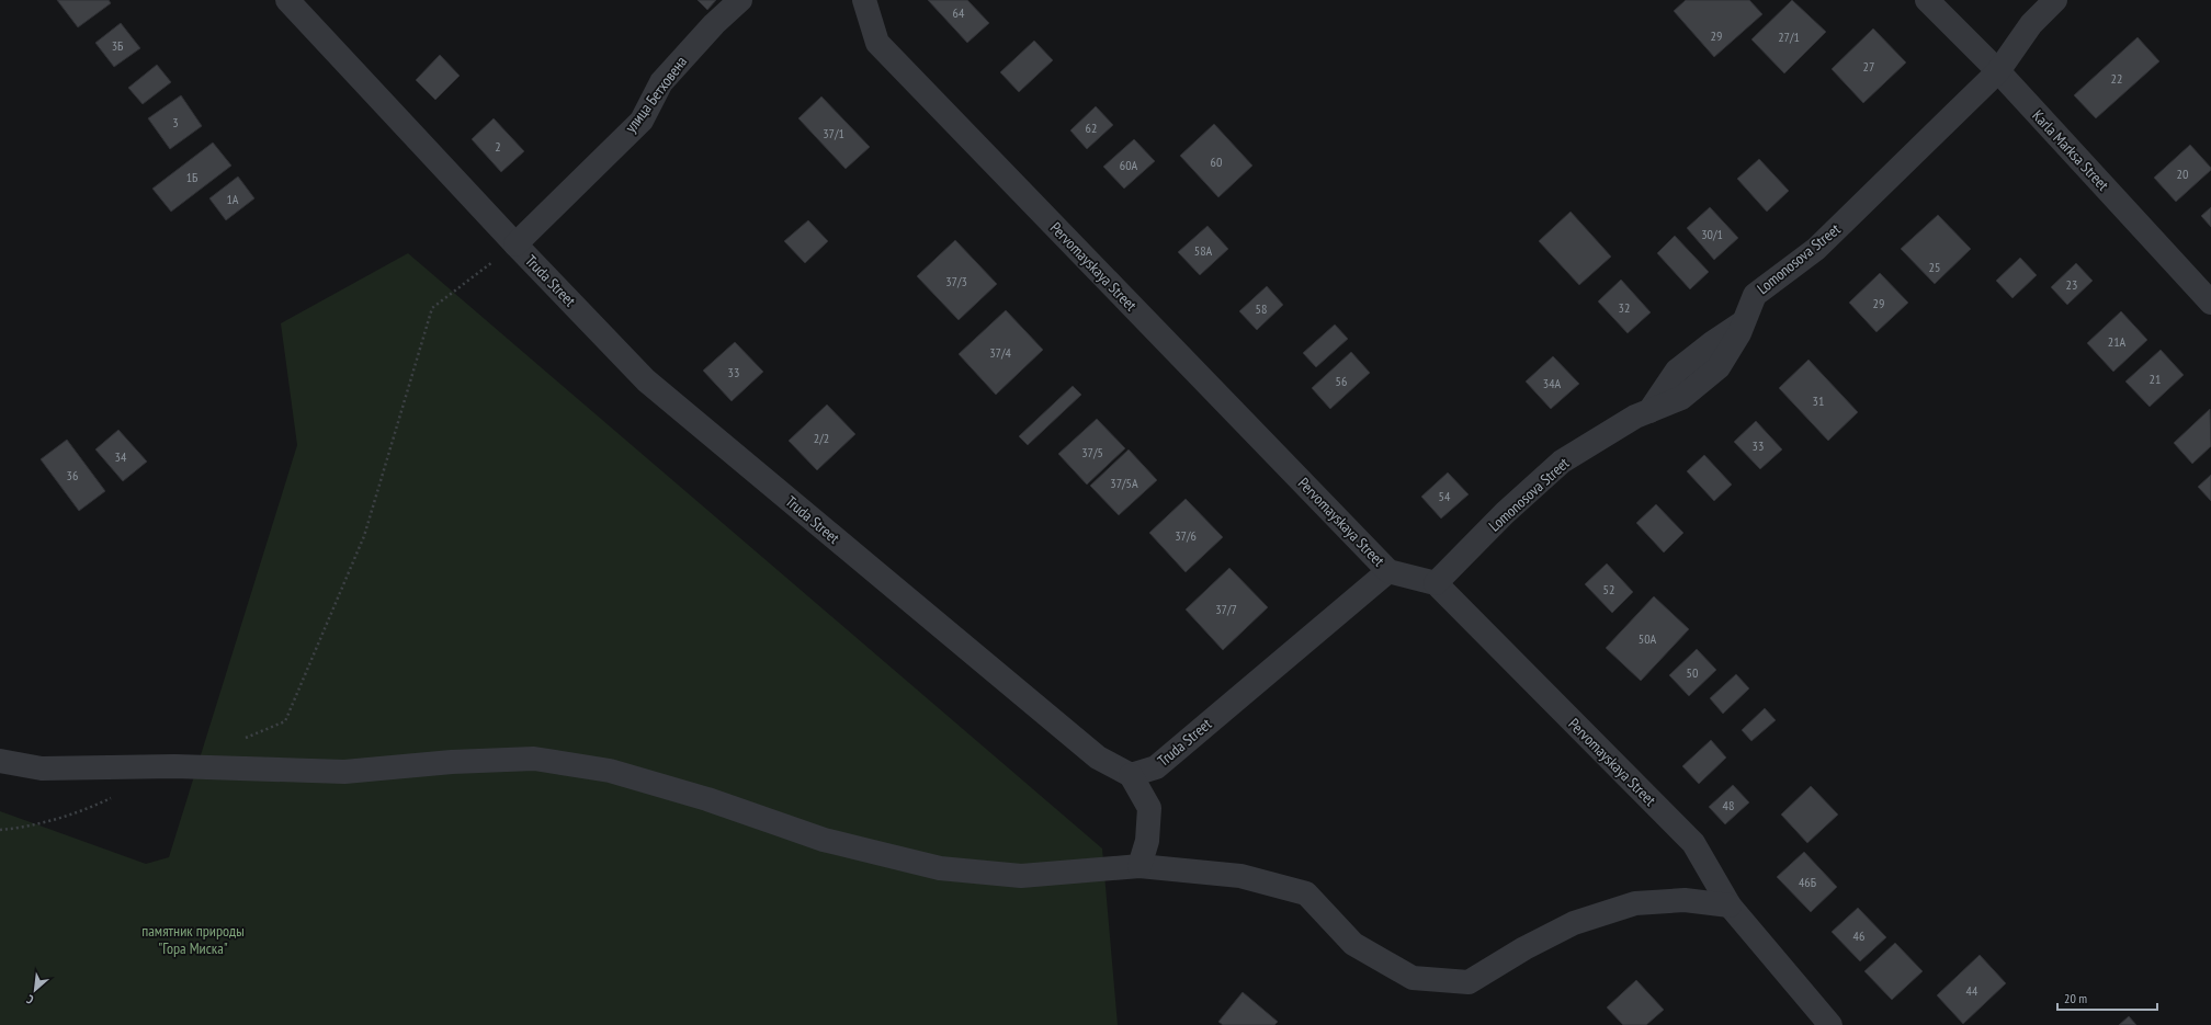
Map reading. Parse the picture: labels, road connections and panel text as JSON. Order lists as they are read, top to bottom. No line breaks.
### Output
{"streets":{"street":["улица Бетховена","Karla Marksa Street","Lomonosova Street","Pervomayskaya Street","Truda Street"]},"crossings":[["улица Бетховена","Truda Street"],["Karla Marksa Street","Lomonosova Street"],["Lomonosova Street","Pervomayskaya Street"],["Pervomayskaya Street","Truda Street"]],"parks":["памятник природы \"Гора Миска\""],"house_numbers":["64","29","27/1","3Б","27","22","3","62","37/1","2","60","60А","20","1Б","1А","30/1","58А","25","37/3","23","29","32","58","21А","37/4","33","21","56","34А","31","2/2","33","37/5","34","36","37/5А","54","37/6","52","37/7","50А","50","48","46Б","46","44"],"scale_bar":"20 m","north":"bottom left"}
